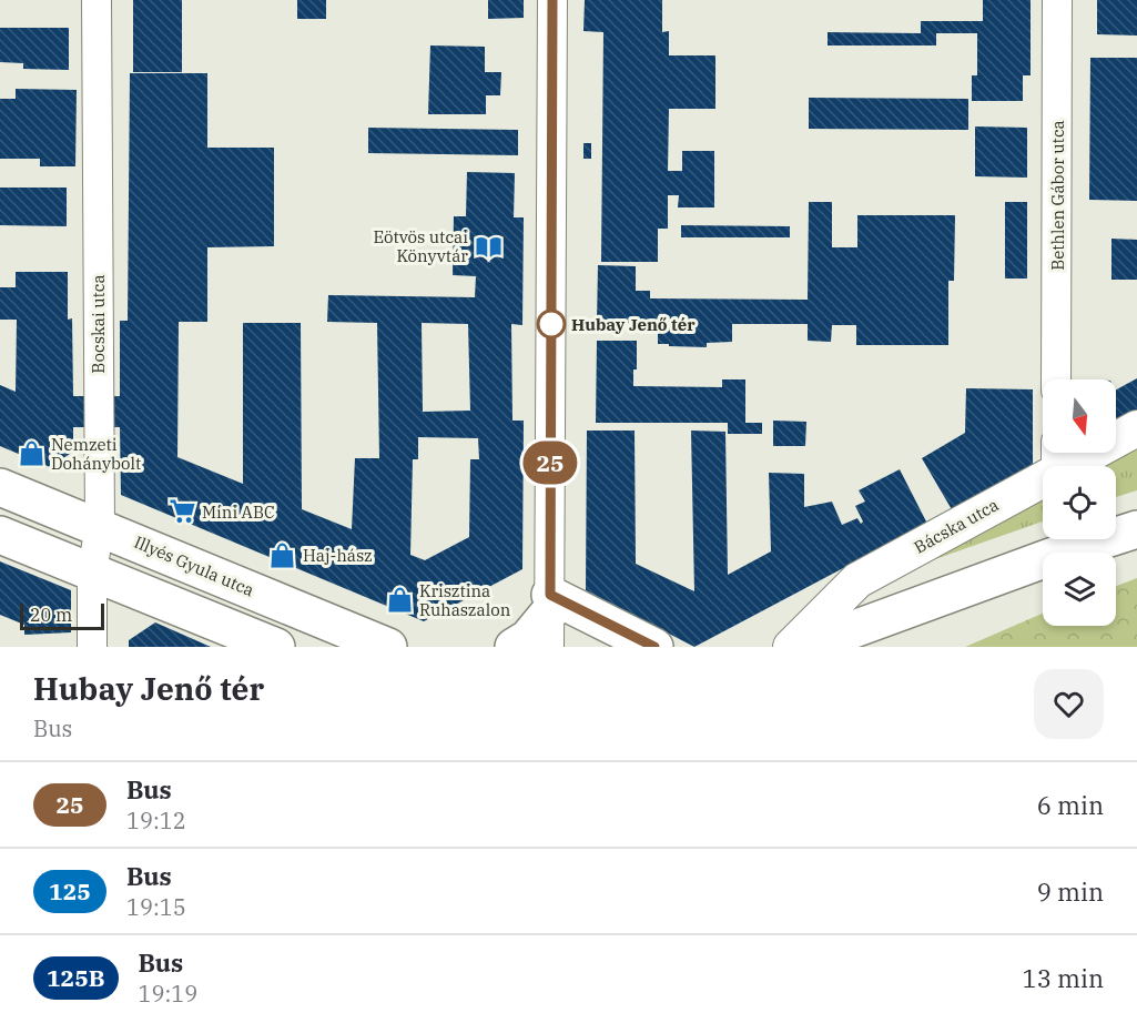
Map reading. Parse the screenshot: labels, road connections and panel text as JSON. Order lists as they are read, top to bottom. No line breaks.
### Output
{"streets":{"main road":["Illyés Gyula utca"],"street":["Bethlen Gábor utca","Bocskai utca","Bácska utca"]},"crossings":[["Bocskai utca","Illyés Gyula utca"]],"places":{"library":["Eötvös utcai Könyvtár"],"other":["Hubay Jenő tér"],"shop":["Nemzeti Dohánybolt","Haj-hász","Krisztina Ruhaszalon"],"supermarket":["Mini ABC"]},"lines":["bus line 25"],"scale_bar":"20 m","north":"bottom","page":{"on_map":"25","scale":"20 m","heading":["Hubay Jenő tér","Bus"],"list":[{"mark":"25","name":"Bus","note":"19:12","value":"6 min"},{"mark":"125","name":"Bus","note":"19:15","value":"9 min"},{"mark":"125B","name":"Bus","note":"19:19","value":"13 min"}]}}
